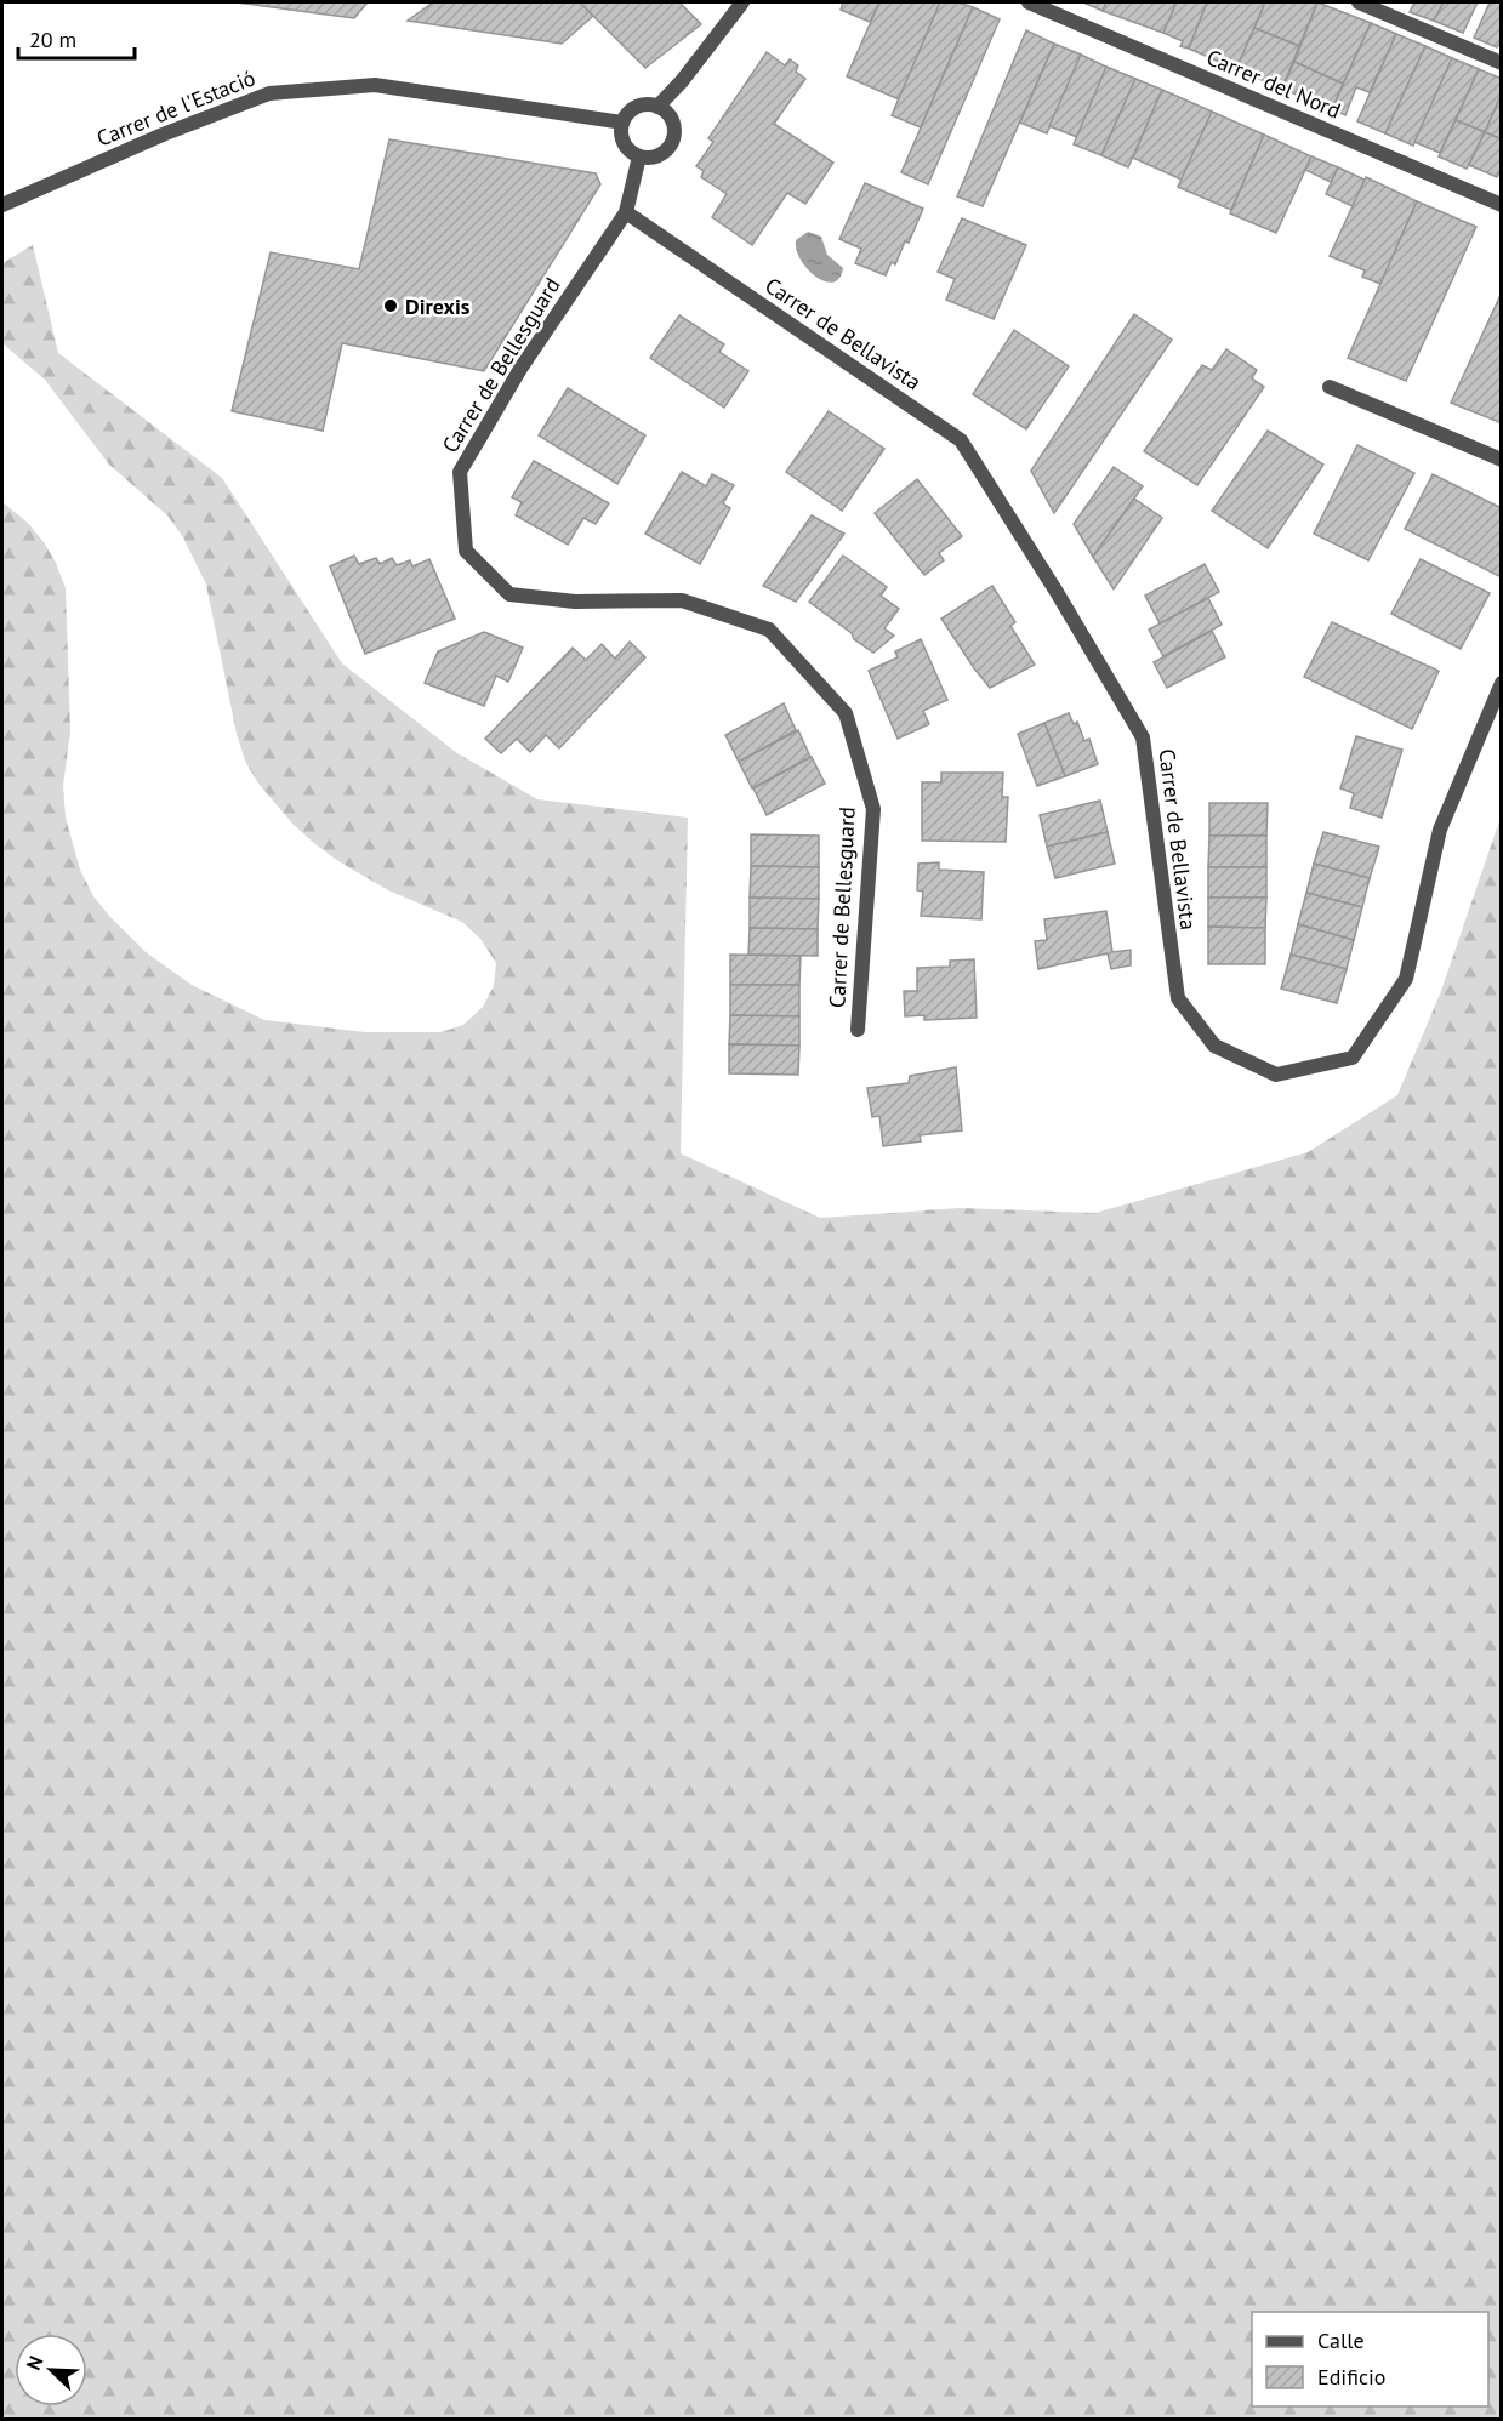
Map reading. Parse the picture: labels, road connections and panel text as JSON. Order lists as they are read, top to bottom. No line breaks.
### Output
{"streets":{"street":["Carrer del Nord","Carrer de l'Estació","Carrer de Bellavista","Carrer de Bellesguard"]},"crossings":[["Carrer de l'Estació","Carrer de Bellesguard"],["Carrer de Bellavista","Carrer de Bellesguard"]],"places":["Direxis"],"legend":["Calle","Edificio"],"scale_bar":"20 m","north":"top left"}
